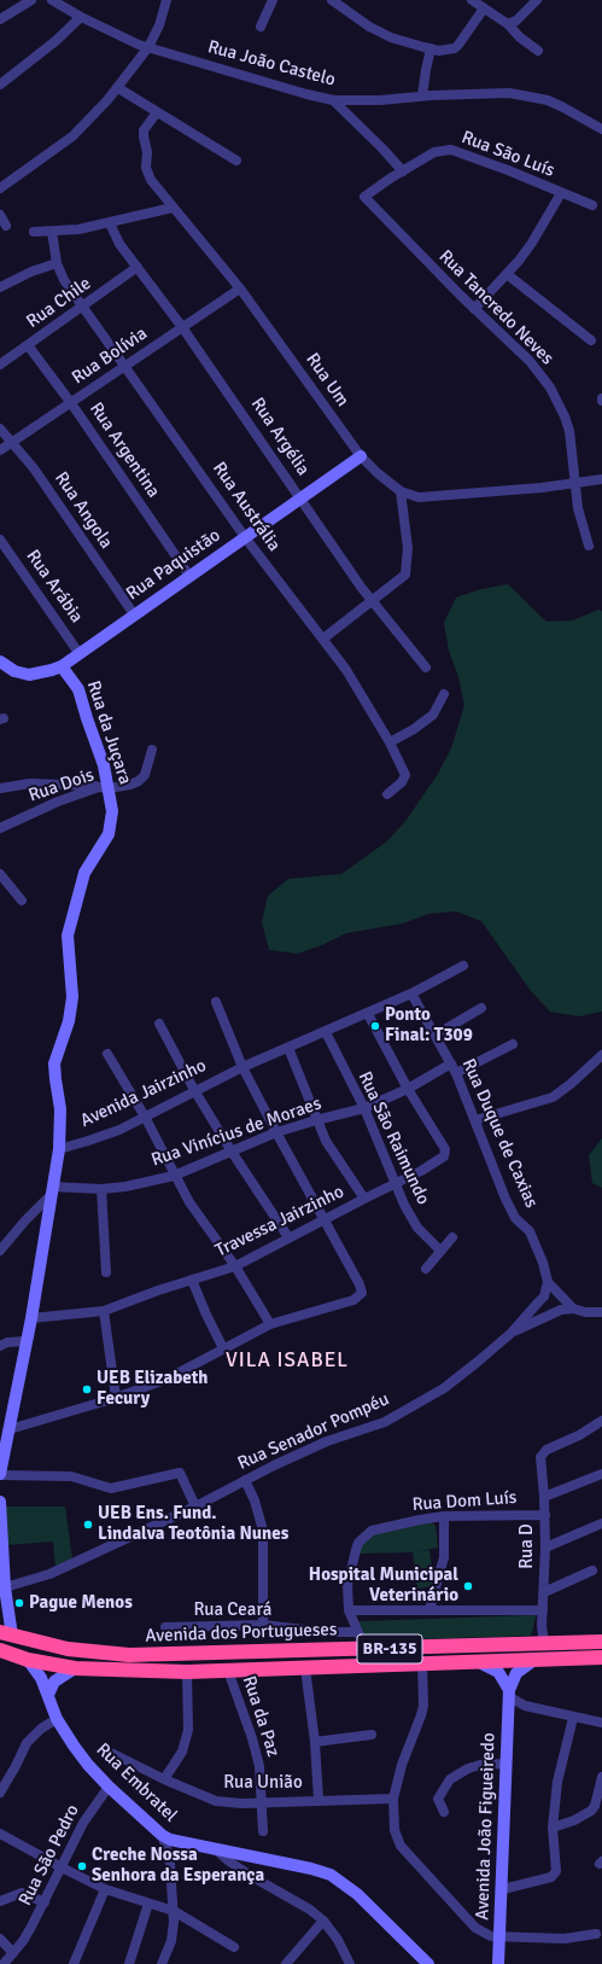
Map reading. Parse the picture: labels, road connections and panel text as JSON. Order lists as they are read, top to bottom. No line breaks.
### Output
{"streets":{"highway":["Avenida dos Portugueses","BR-135"],"street":["Rua João Castelo","Rua São Luís","Rua Chile","Rua Tancredo Neves","Rua Bolívia","Rua Um","Rua Argélia","Rua Argentina","Rua Austrália","Rua Angola","Rua Paquistão","Rua Arábia","Rua da Juçara","Rua Dois","Avenida Jairzinho","Rua Vinícius de Moraes","Rua Duque de Caxias","Rua São Raimundo","Travessa Jairzinho","Rua Senador Pompéu","Rua Dom Luís","Rua D","Rua Ceará","Rua da Paz","Rua Embratel","Rua União","Avenida João Figueiredo","Rua São Pedro"]},"crossings":[["Rua São Luís","Rua Tancredo Neves"],["Rua Chile","Rua Argélia"],["Rua Chile","Rua Argentina"],["Rua Chile","Rua Austrália"],["Rua Tancredo Neves","Rua Um"],["Rua Bolívia","Rua Um"],["Rua Bolívia","Rua Argélia"],["Rua Bolívia","Rua Argentina"],["Rua Bolívia","Rua Austrália"],["Rua Bolívia","Rua Angola"],["Rua Um","Rua Paquistão"],["Rua Argélia","Rua Paquistão"],["Rua Argentina","Rua Paquistão"],["Rua Austrália","Rua Paquistão"],["Rua Angola","Rua Paquistão"],["Rua Paquistão","Rua Arábia"],["Rua Paquistão","Rua da Juçara"],["Rua da Juçara","Rua Dois"],["Rua da Juçara","Avenida Jairzinho"],["Avenida Jairzinho","Rua Duque de Caxias"],["Avenida Jairzinho","Rua São Raimundo"],["Rua Vinícius de Moraes","Rua Duque de Caxias"],["Rua Vinícius de Moraes","Rua São Raimundo"],["Rua Vinícius de Moraes","Travessa Jairzinho"],["Rua Duque de Caxias","Rua Senador Pompéu"],["Rua São Raimundo","Travessa Jairzinho"],["Rua Dom Luís","Rua D"],["Rua Dom Luís","Rua Ceará"],["Rua Dom Luís","Avenida dos Portugueses"],["Rua D","Avenida dos Portugueses"],["Avenida dos Portugueses","Rua da Paz"],["Avenida dos Portugueses","Rua Embratel"],["Avenida dos Portugueses","Avenida João Figueiredo"],["Rua da Paz","Rua União"],["Rua Embratel","Rua São Pedro"]],"districts":["VILA ISABEL"],"places":["Ponto Final: T309","UEB Elizabeth Fecury","UEB Ens. Fund. Lindalva Teotônia Nunes","Hospital Municipal Veterinário","Pague Menos","Creche Nossa Senhora da Esperança"]}
